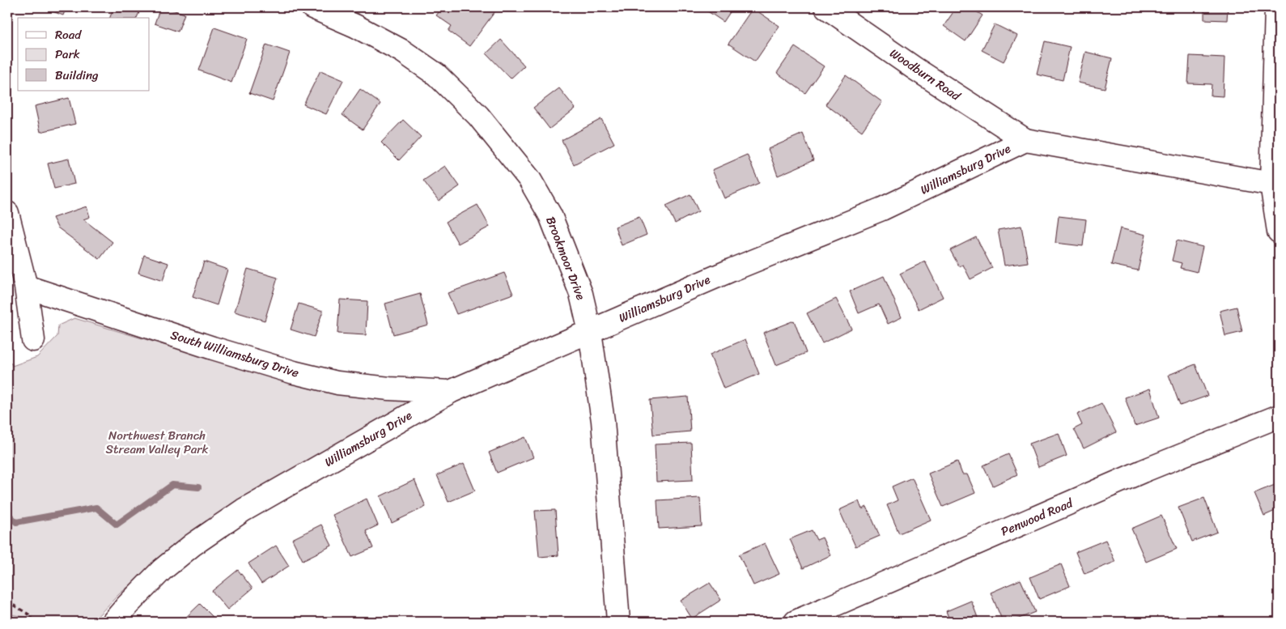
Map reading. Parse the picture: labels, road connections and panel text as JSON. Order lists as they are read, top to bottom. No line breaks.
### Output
{"streets":{"street":["Woodburn Road","Williamsburg Drive","Brookmoor Drive","South Williamsburg Drive","Penwood Road"]},"crossings":[["Woodburn Road","Williamsburg Drive"],["Williamsburg Drive","Brookmoor Drive"],["Williamsburg Drive","South Williamsburg Drive"]],"parks":["Northwest Branch Stream Valley Park"],"legend":["Road","Park","Building"]}
